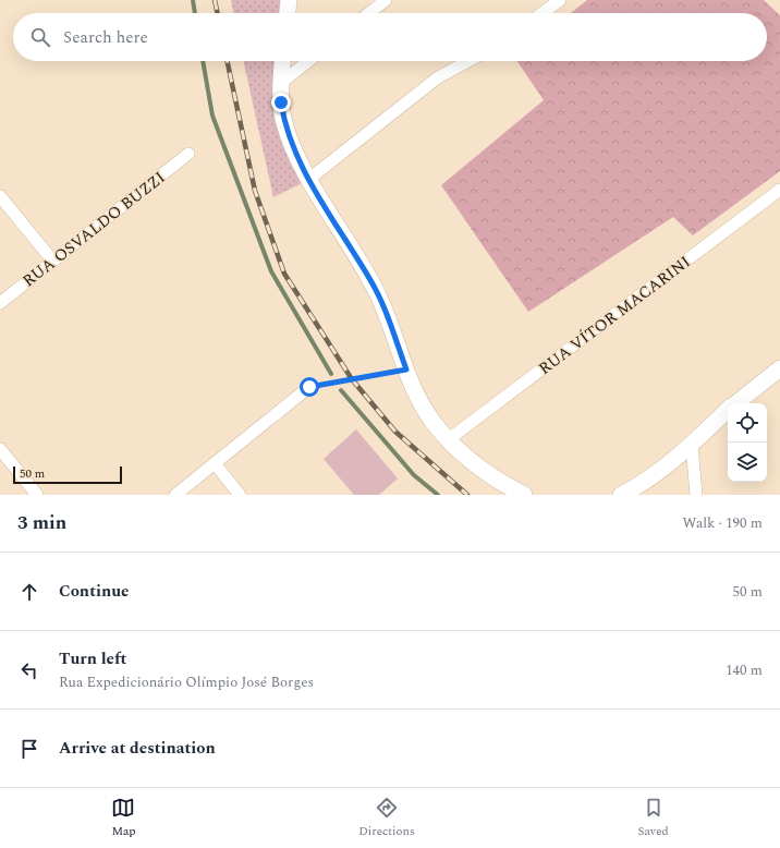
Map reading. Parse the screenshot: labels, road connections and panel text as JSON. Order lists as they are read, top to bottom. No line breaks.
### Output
{"streets":{"street":["RUA OSVALDO BUZZI","RUA VÍTOR MACARINI"]},"scale_bar":"50 m","page":{"search":"Search here","scale":"50 m","heading":["3 min","Walk · 190 m"],"list":[["Continue","50 m"],["Turn left","Rua Expedicionário Olímpio José Borges","140 m"],"Arrive at destination"],"nav":["Map","Directions","Saved"]}}
